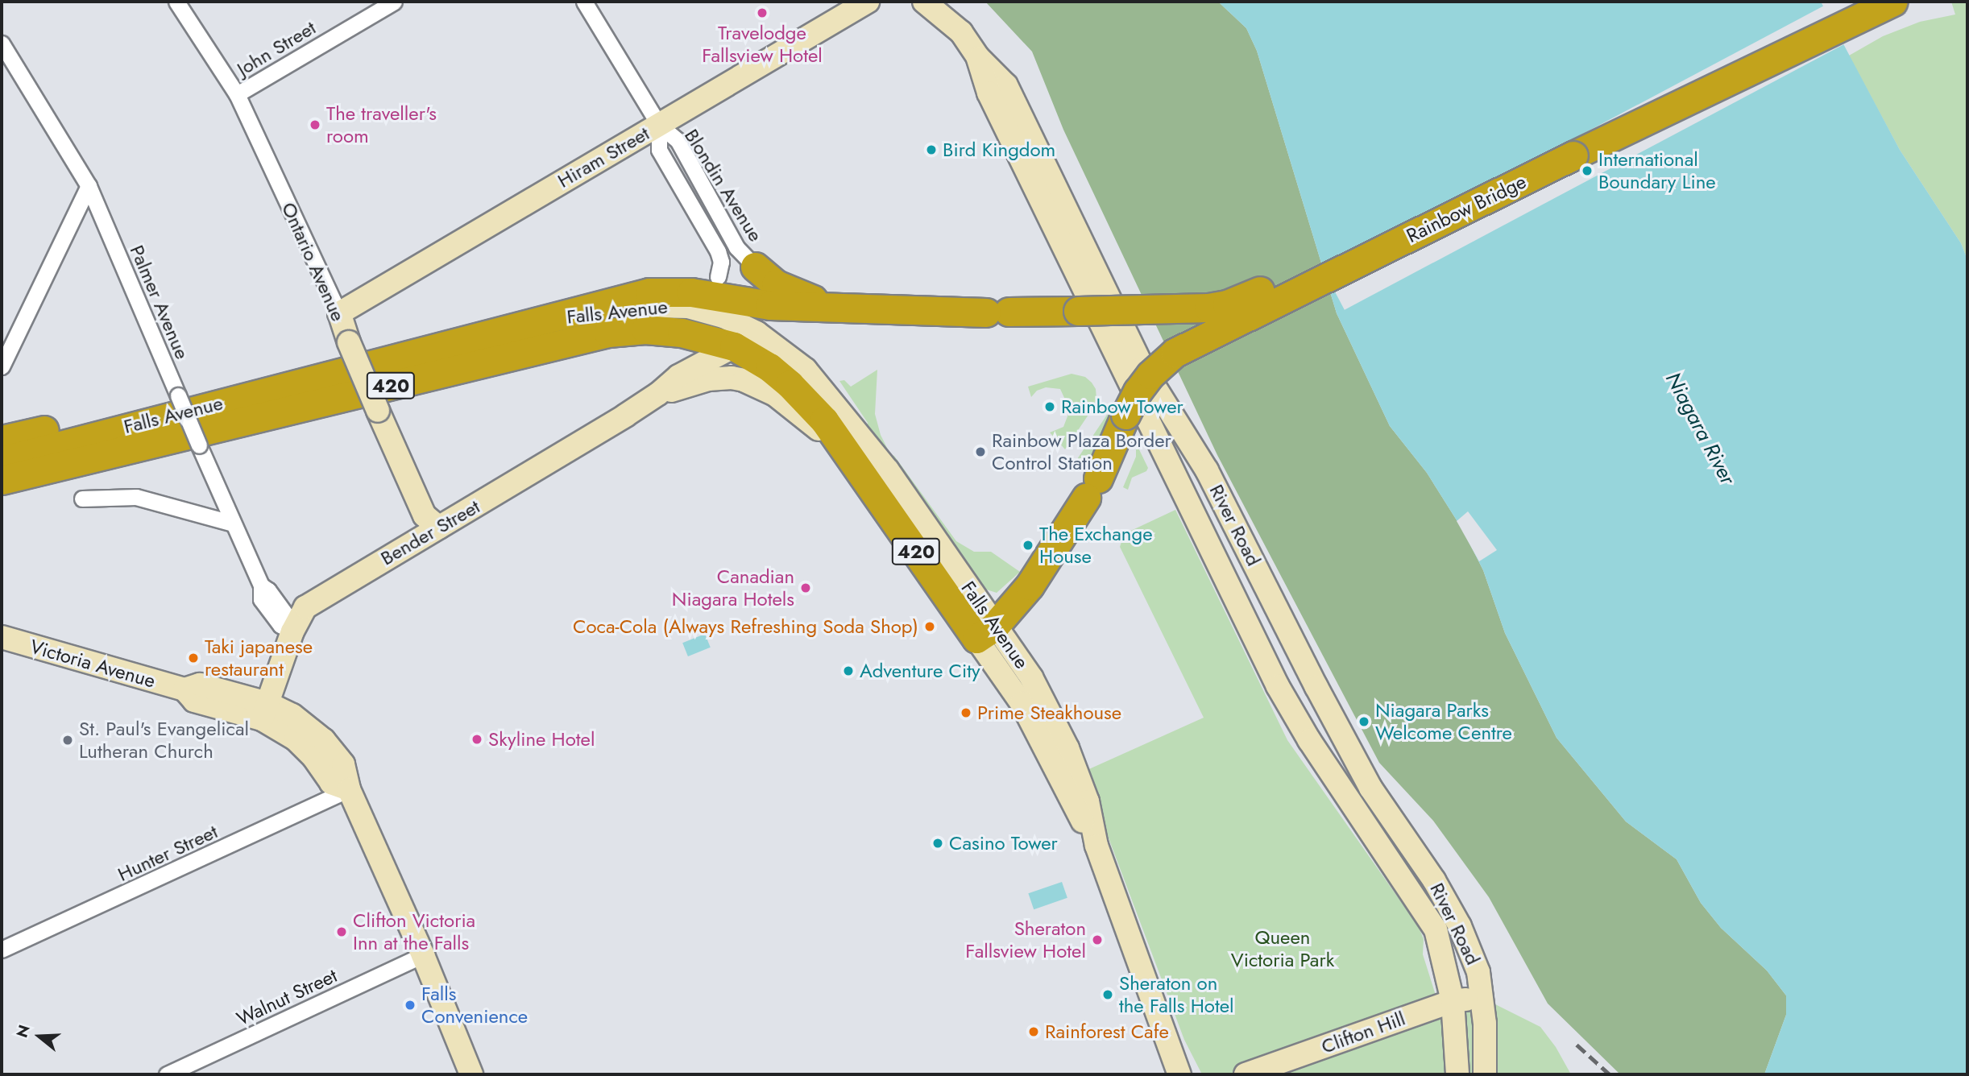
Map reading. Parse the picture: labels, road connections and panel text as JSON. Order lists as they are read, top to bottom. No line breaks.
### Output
{"streets":{"highway":["Rainbow Bridge","Falls Avenue","420"],"main road":["Hiram Street","Ontario Avenue","River Road","Bender Street","Victoria Avenue","Clifton Hill"],"street":["John Street","Blondin Avenue","Palmer Avenue","Hunter Street","Walnut Street"]},"crossings":[["John Street","Ontario Avenue"],["Hiram Street","Blondin Avenue"],["Hiram Street","Ontario Avenue"],["Rainbow Bridge","Falls Avenue"],["Ontario Avenue","Bender Street"],["Palmer Avenue","Falls Avenue"],["Palmer Avenue","Bender Street"],["Falls Avenue","Bender Street"],["River Road","Clifton Hill"],["Bender Street","Victoria Avenue"],["Victoria Avenue","Hunter Street"],["Victoria Avenue","Walnut Street"]],"water":["Niagara River"],"parks":["Queen Victoria Park"],"places":["Travelodge Fallsview Hotel","The traveller's room","Bird Kingdom","International Boundary Line","Rainbow Tower","Rainbow Plaza Border Control Station","The Exchange House","Canadian Niagara Hotels","Coca-Cola (Always Refreshing Soda Shop)","Taki japanese restaurant","Adventure City","Prime Steakhouse","Niagara Parks Welcome Centre","Skyline Hotel","St. Paul's Evangelical Lutheran Church","Casino Tower","Clifton Victoria Inn at the Falls","Sheraton Fallsview Hotel","Sheraton on the Falls Hotel","Falls Convenience","Rainforest Cafe"],"north":"left"}
